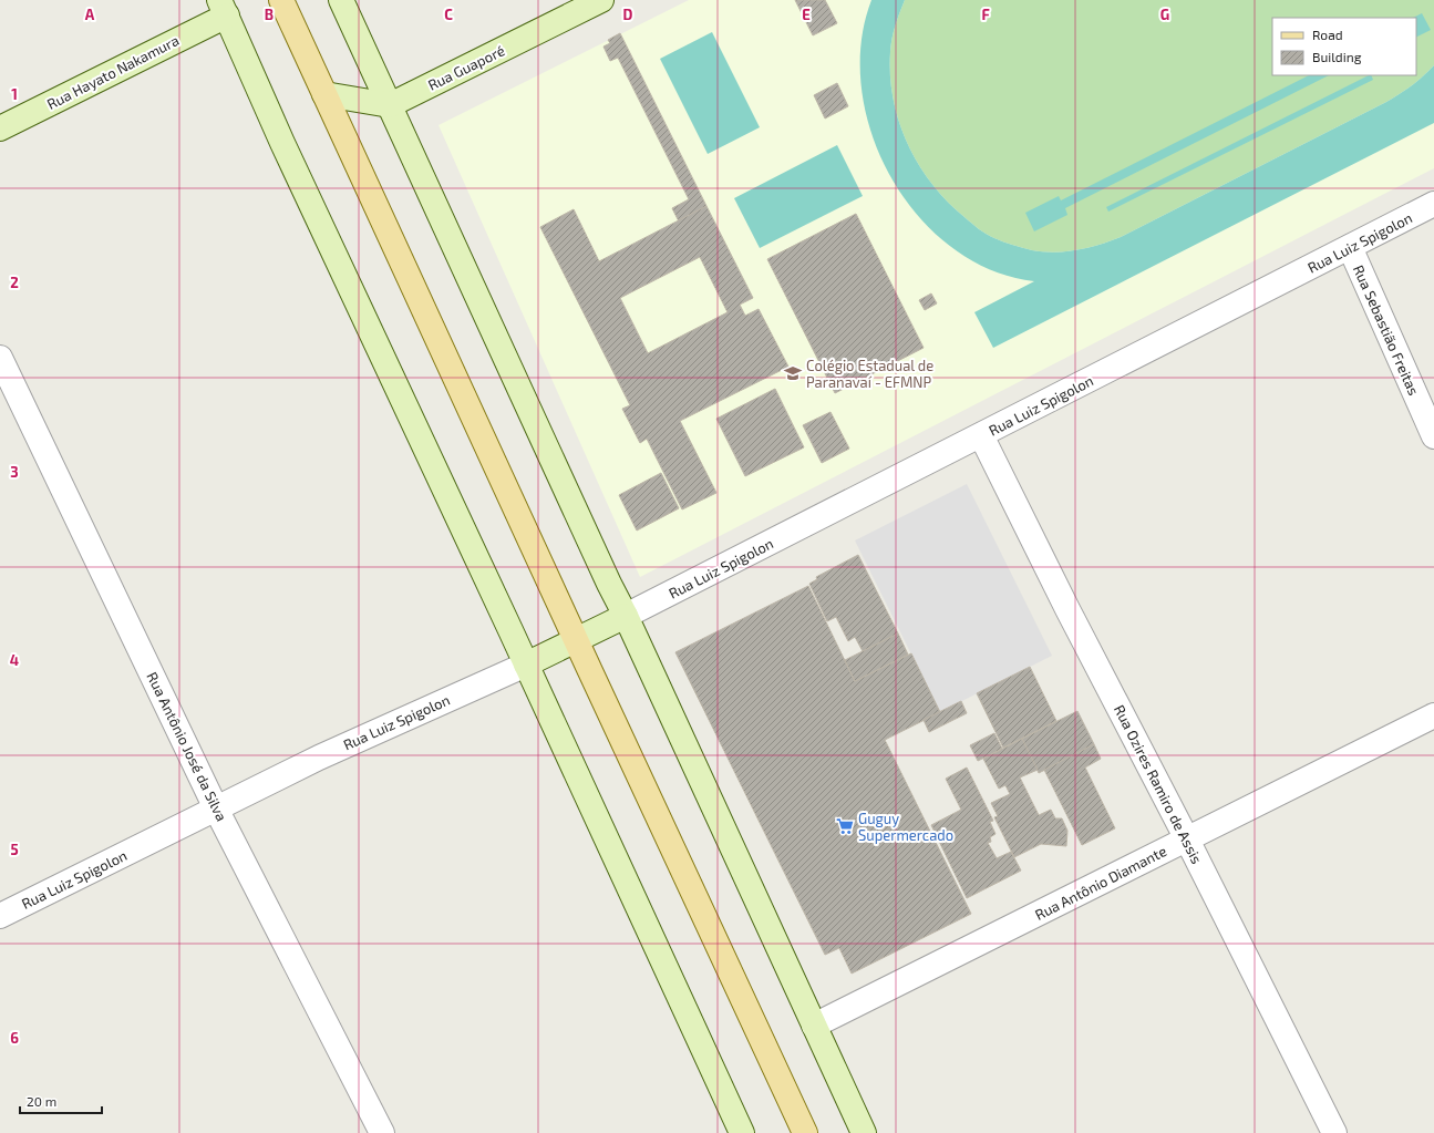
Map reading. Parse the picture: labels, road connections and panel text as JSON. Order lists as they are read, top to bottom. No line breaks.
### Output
{"streets":{"street":["Rua Guaporé","Rua Hayato Nakamura","Rua Luiz Spigolon","Rua Sebastião Freitas","Rua Antônio José da Silva","Rua Ozires Ramiro de Assis","Rua Antônio Diamante"]},"crossings":[["Rua Luiz Spigolon","Rua Sebastião Freitas"],["Rua Luiz Spigolon","Rua Antônio José da Silva"],["Rua Luiz Spigolon","Rua Ozires Ramiro de Assis"],["Rua Ozires Ramiro de Assis","Rua Antônio Diamante"]],"places":{"school or university":["Colégio Estadual de Paranavaí - EFMNP"],"supermarket":["Guguy Supermercado"]},"legend":["Road","Building"],"scale_bar":"20 m","grid":{"columns":["A","B","C","D","E","F","G"],"rows":["1","2","3","4","5","6"]}}
